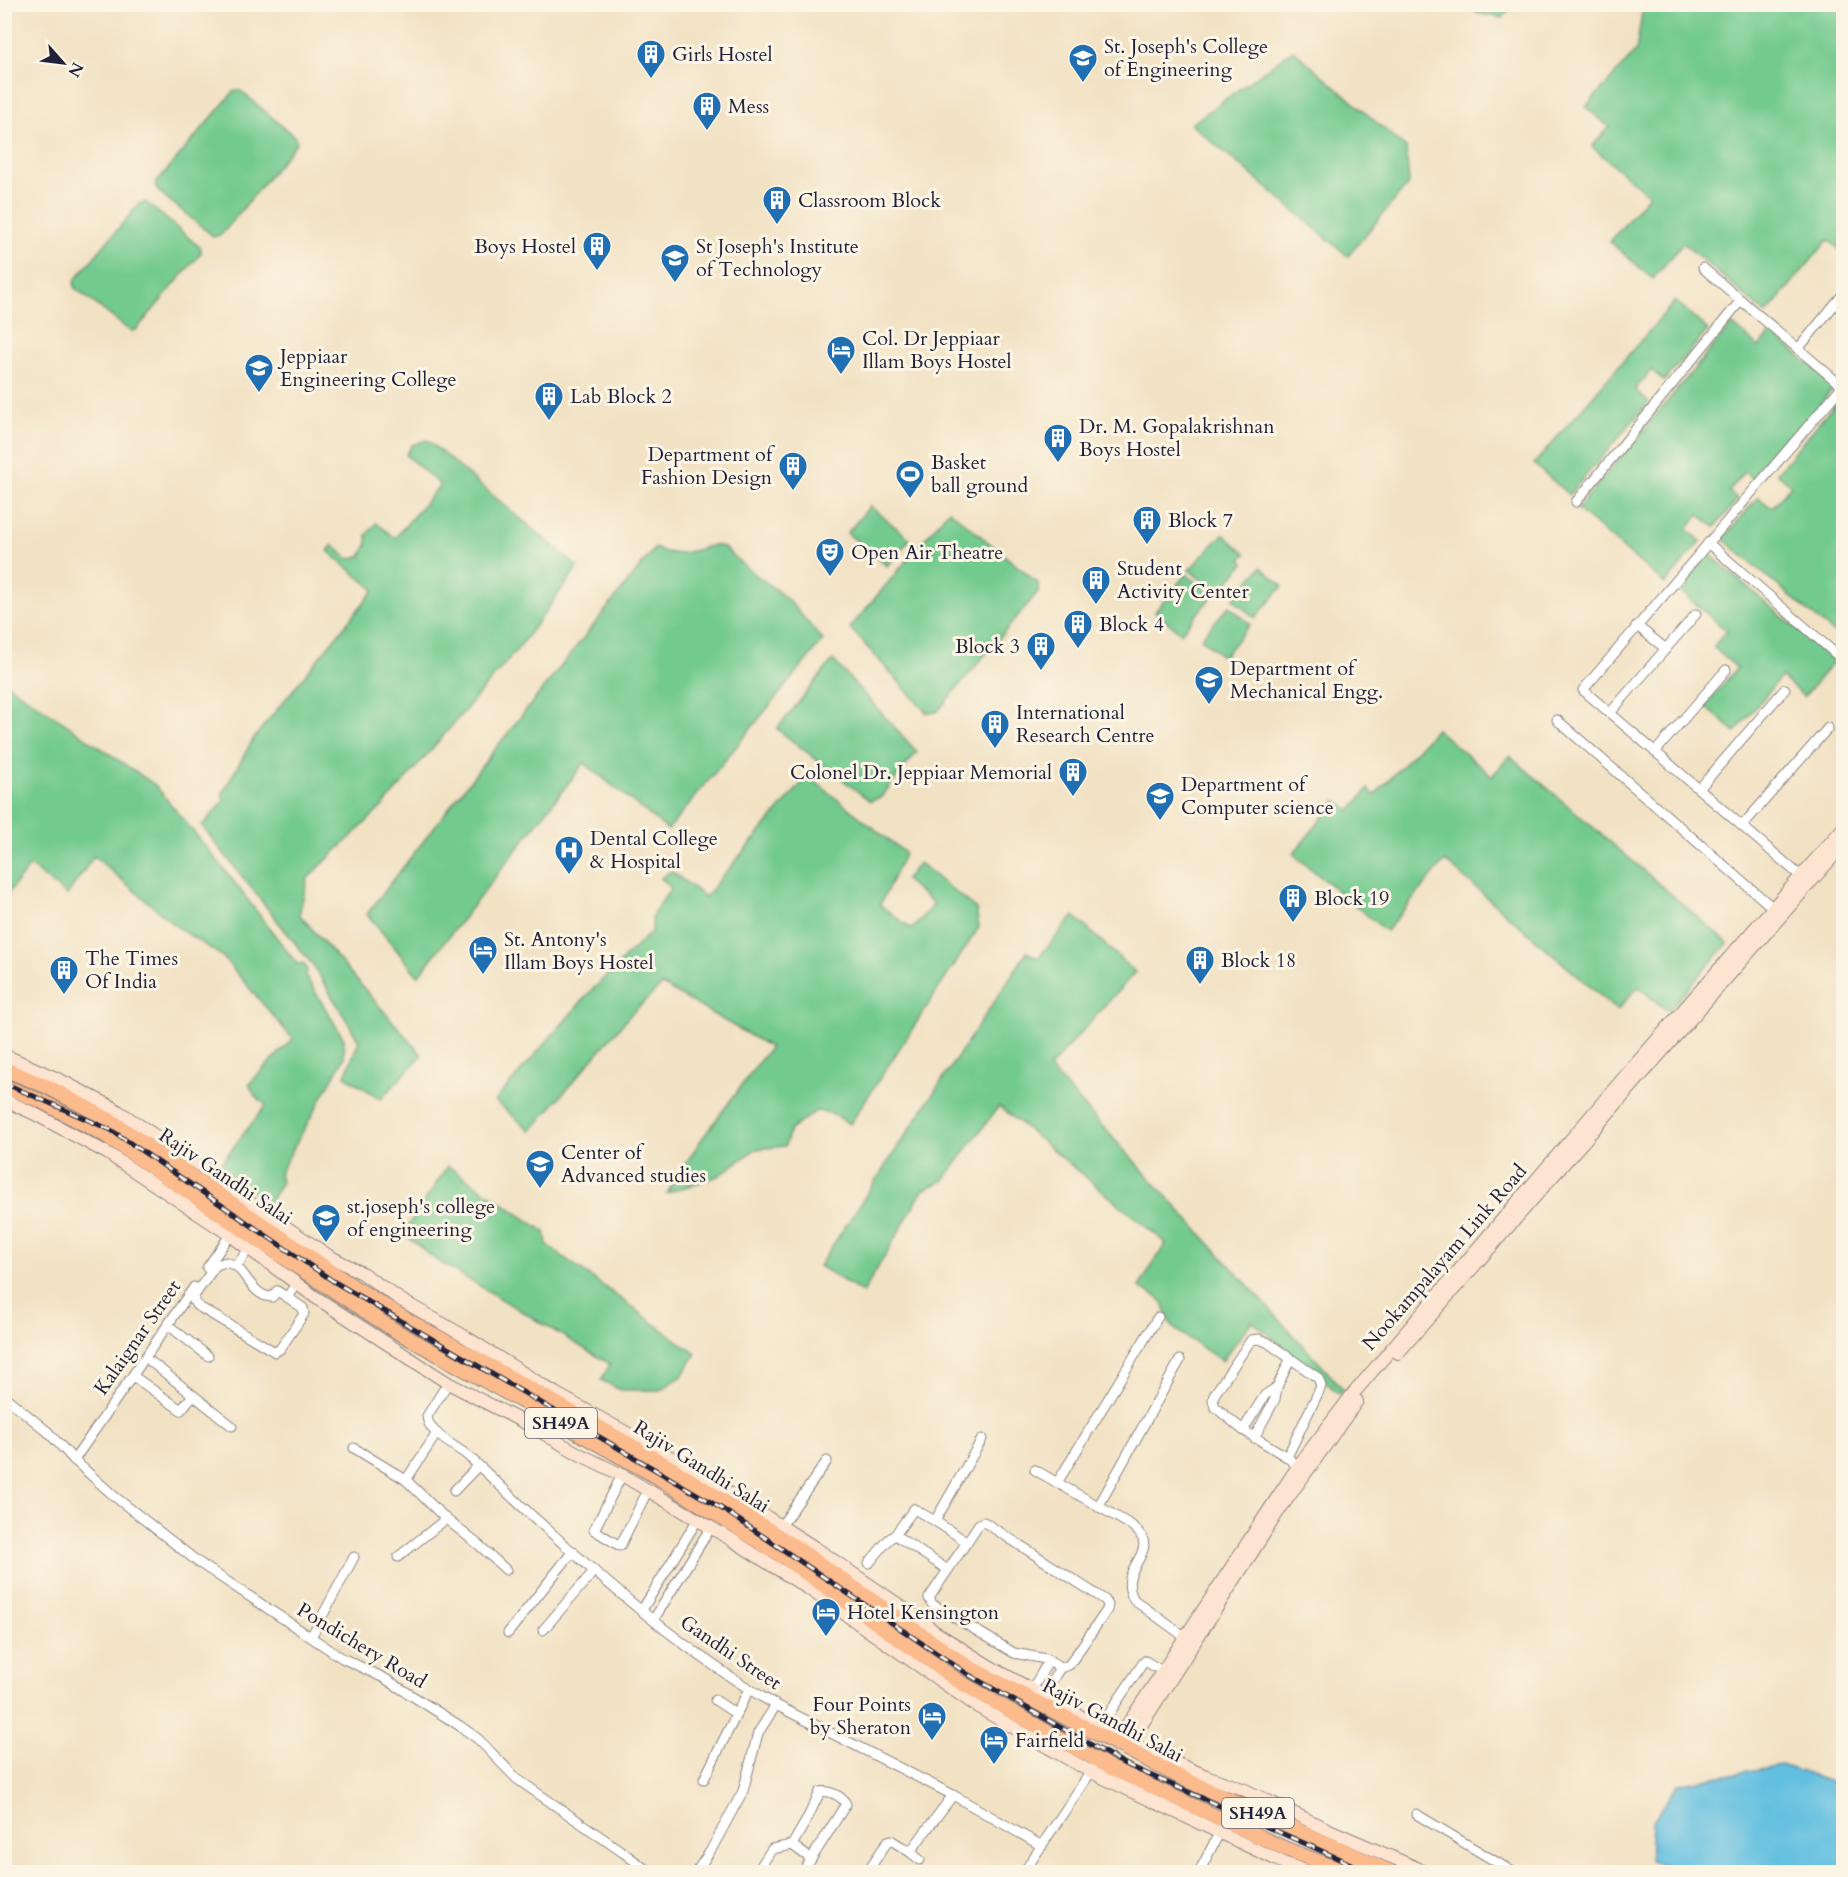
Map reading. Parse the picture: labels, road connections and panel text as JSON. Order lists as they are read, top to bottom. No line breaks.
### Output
{"streets":{"main road":["Rajiv Gandhi Salai","SH49A"],"street":["Nookampalayam Link Road","Kalaignar Street","Pondichery Road","Gandhi Street"]},"crossings":[["Rajiv Gandhi Salai","Nookampalayam Link Road"],["Kalaignar Street","Pondichery Road"]],"places":{"building":["Girls Hostel","Mess","Classroom Block","Boys Hostel","Lab Block 2","Dr. M. Gopalakrishnan Boys Hostel","Department of Fashion Design","Block 7","Student Activity Center","Block 4","Block 3","International Research Centre","Colonel Dr. Jeppiaar Memorial","Block 19","Block 18","The Times Of India"],"school or university":["St. Joseph's College of Engineering","St Joseph's Institute of Technology","Jeppiaar Engineering College","Department of Mechanical Engg.","Department of Computer science","Center of Advanced studies","st.joseph's college of engineering"],"hotel":["Col. Dr Jeppiaar Illam Boys Hostel","St. Antony's Illam Boys Hostel","Hotel Kensington","Four Points by Sheraton","Fairfield"],"sports":["Basket ball ground"],"theatre":["Open Air Theatre"],"hospital":["Dental College & Hospital"]},"north":"bottom right"}
